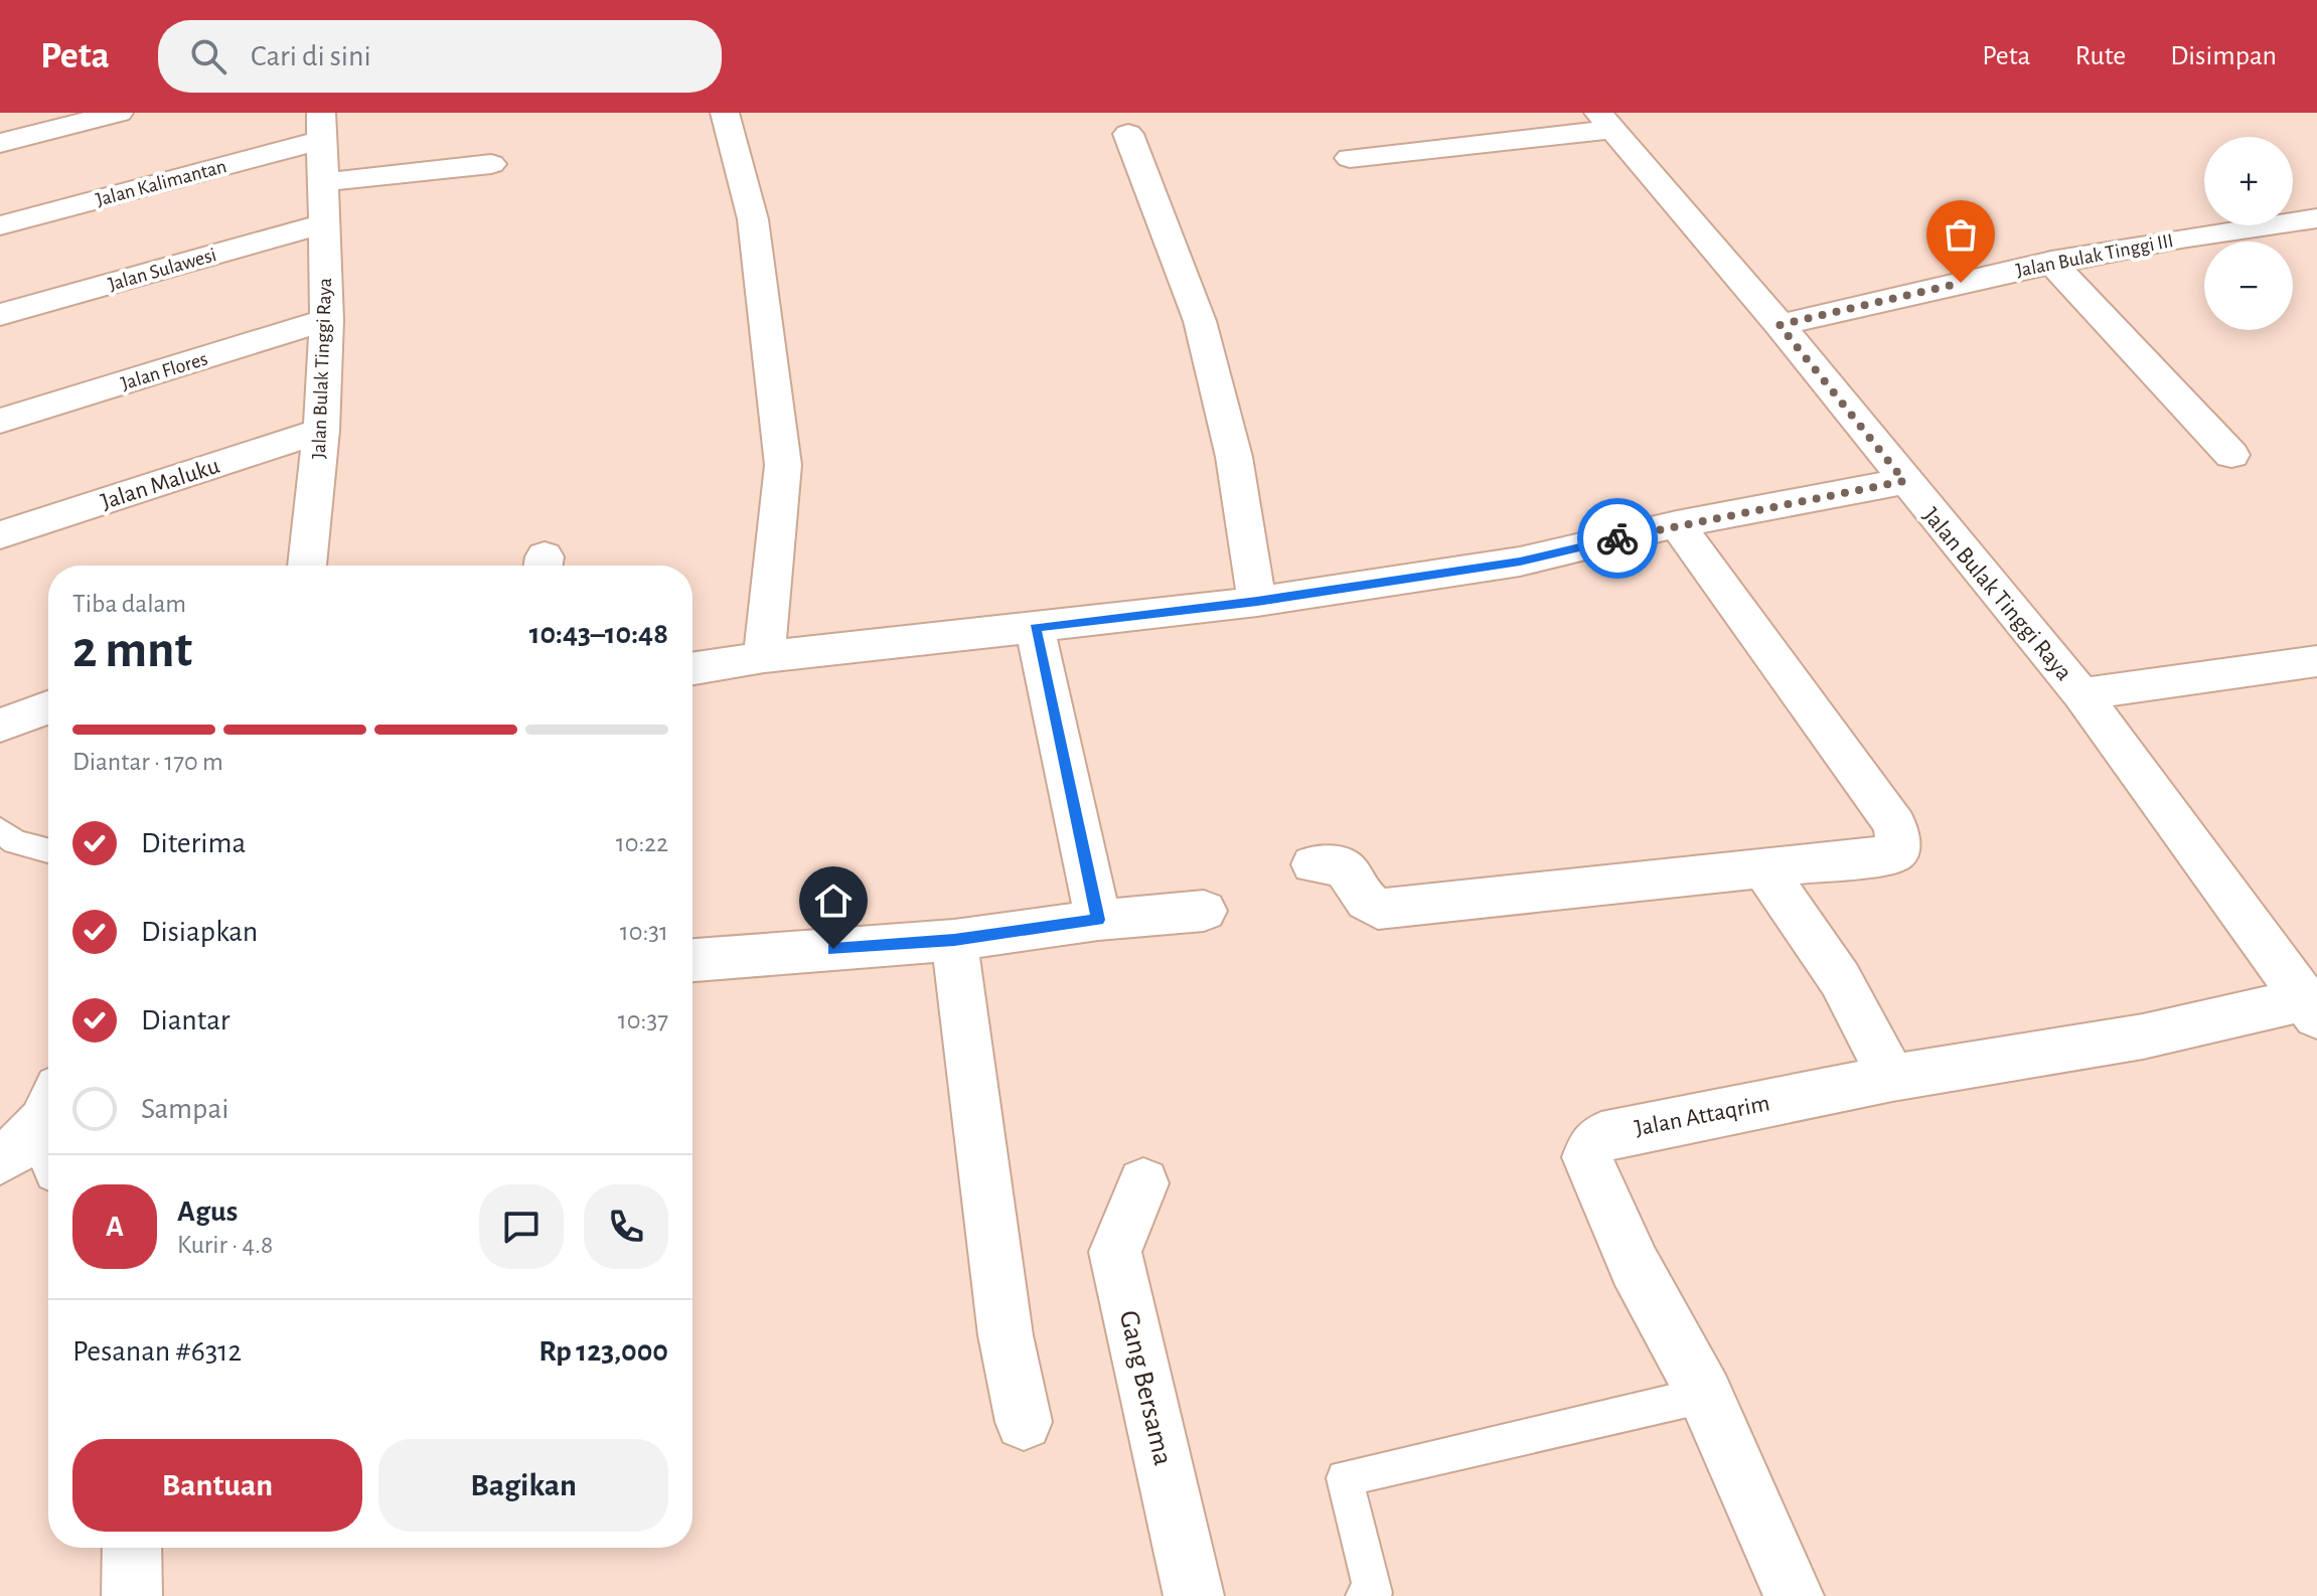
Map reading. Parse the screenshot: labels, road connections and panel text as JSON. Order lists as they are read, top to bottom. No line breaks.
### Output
{"streets":{"street":["Jalan Kalimantan","Jalan Bulak Tinggi III","Jalan Sulawesi","Jalan Bulak Tinggi Raya","Jalan Flores","Jalan Maluku","Jalan Attaqrim","Gang Bersama"]},"crossings":[["Jalan Kalimantan","Jalan Bulak Tinggi Raya"],["Jalan Bulak Tinggi III","Jalan Bulak Tinggi Raya"],["Jalan Sulawesi","Jalan Bulak Tinggi Raya"],["Jalan Bulak Tinggi Raya","Jalan Flores"],["Jalan Bulak Tinggi Raya","Jalan Maluku"],["Jalan Bulak Tinggi Raya","Jalan Attaqrim"]],"page":{"header":"Peta","search":"Cari di sini","nav":["Peta","Rute","Disimpan"],"map_buttons":["+","−"],"heading":["2 mnt","Tiba dalam","10:43–10:48"],"panel":["Agus","Kurir · 4.8","Pesanan #6312","Rp 123,000"],"bar":"Diantar · 170 m","list":[["Diterima","10:22"],["Disiapkan","10:31"],["Diantar","10:37"],"Sampai"],"round":"A","buttons":["Bantuan","Bagikan"]}}
